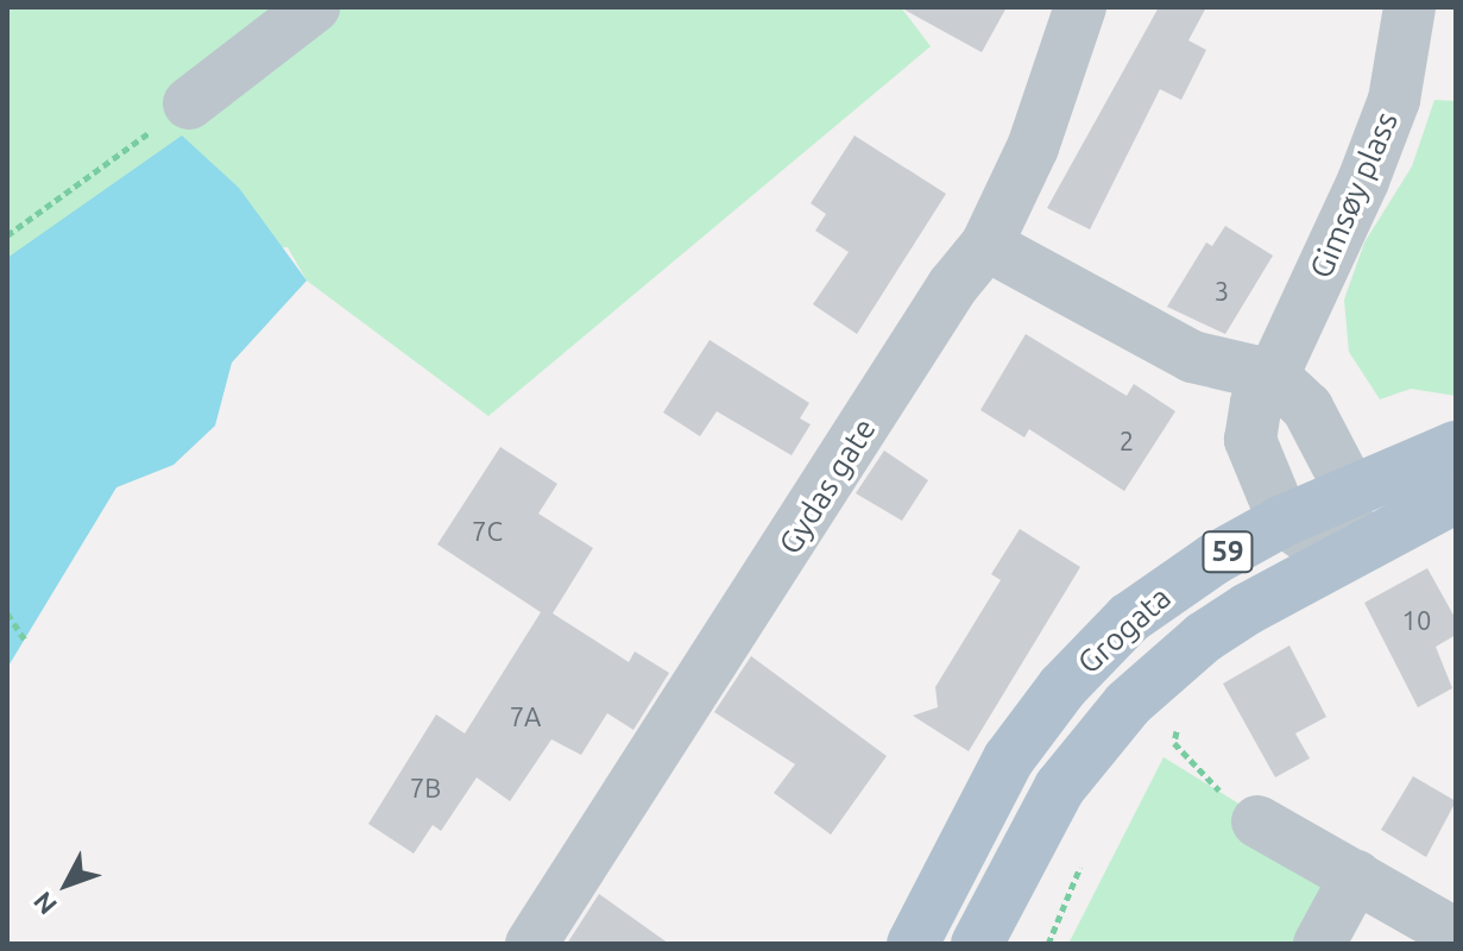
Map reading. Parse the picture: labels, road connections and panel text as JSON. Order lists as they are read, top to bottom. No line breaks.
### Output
{"streets":{"main road":["59","Grogata"],"street":["Gimsøy plass","Gydas gate"]},"crossings":[["Gimsøy plass","Grogata"]],"house_numbers":["3","2","7C","10","7A","7B"],"north":"bottom left"}
